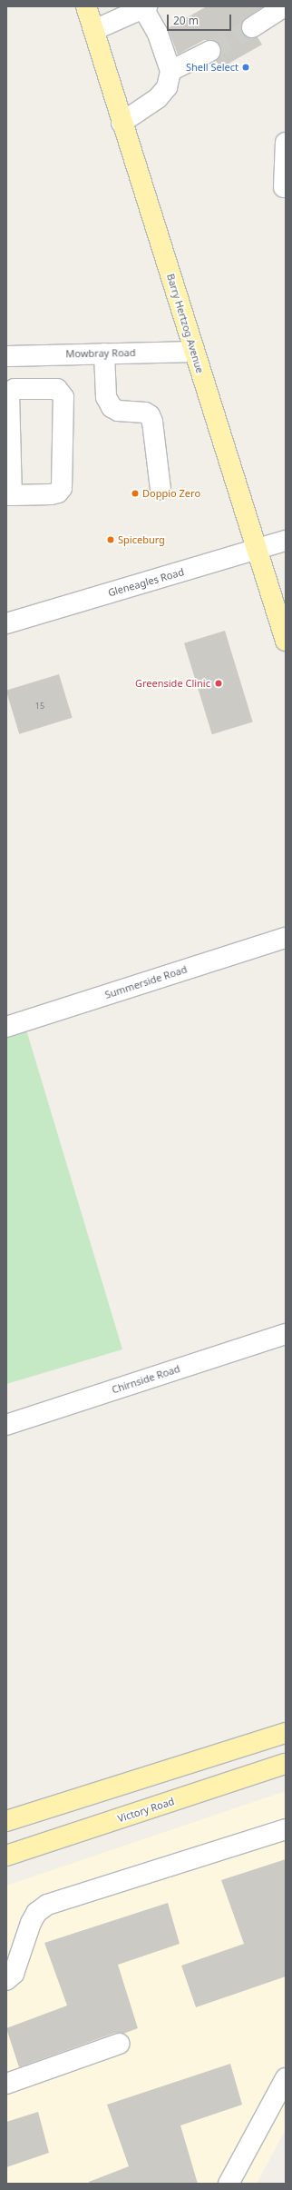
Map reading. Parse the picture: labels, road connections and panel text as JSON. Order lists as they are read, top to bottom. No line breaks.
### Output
{"streets":{"main road":["Barry Hertzog Avenue","Victory Road"],"street":["Mowbray Road","Gleneagles Road","Summerside Road","Chirnside Road"]},"crossings":[["Barry Hertzog Avenue","Mowbray Road"],["Barry Hertzog Avenue","Gleneagles Road"]],"places":["Shell Select","Doppio Zero","Spiceburg","Greenside Clinic"],"house_numbers":["15"],"scale_bar":"20 m"}
